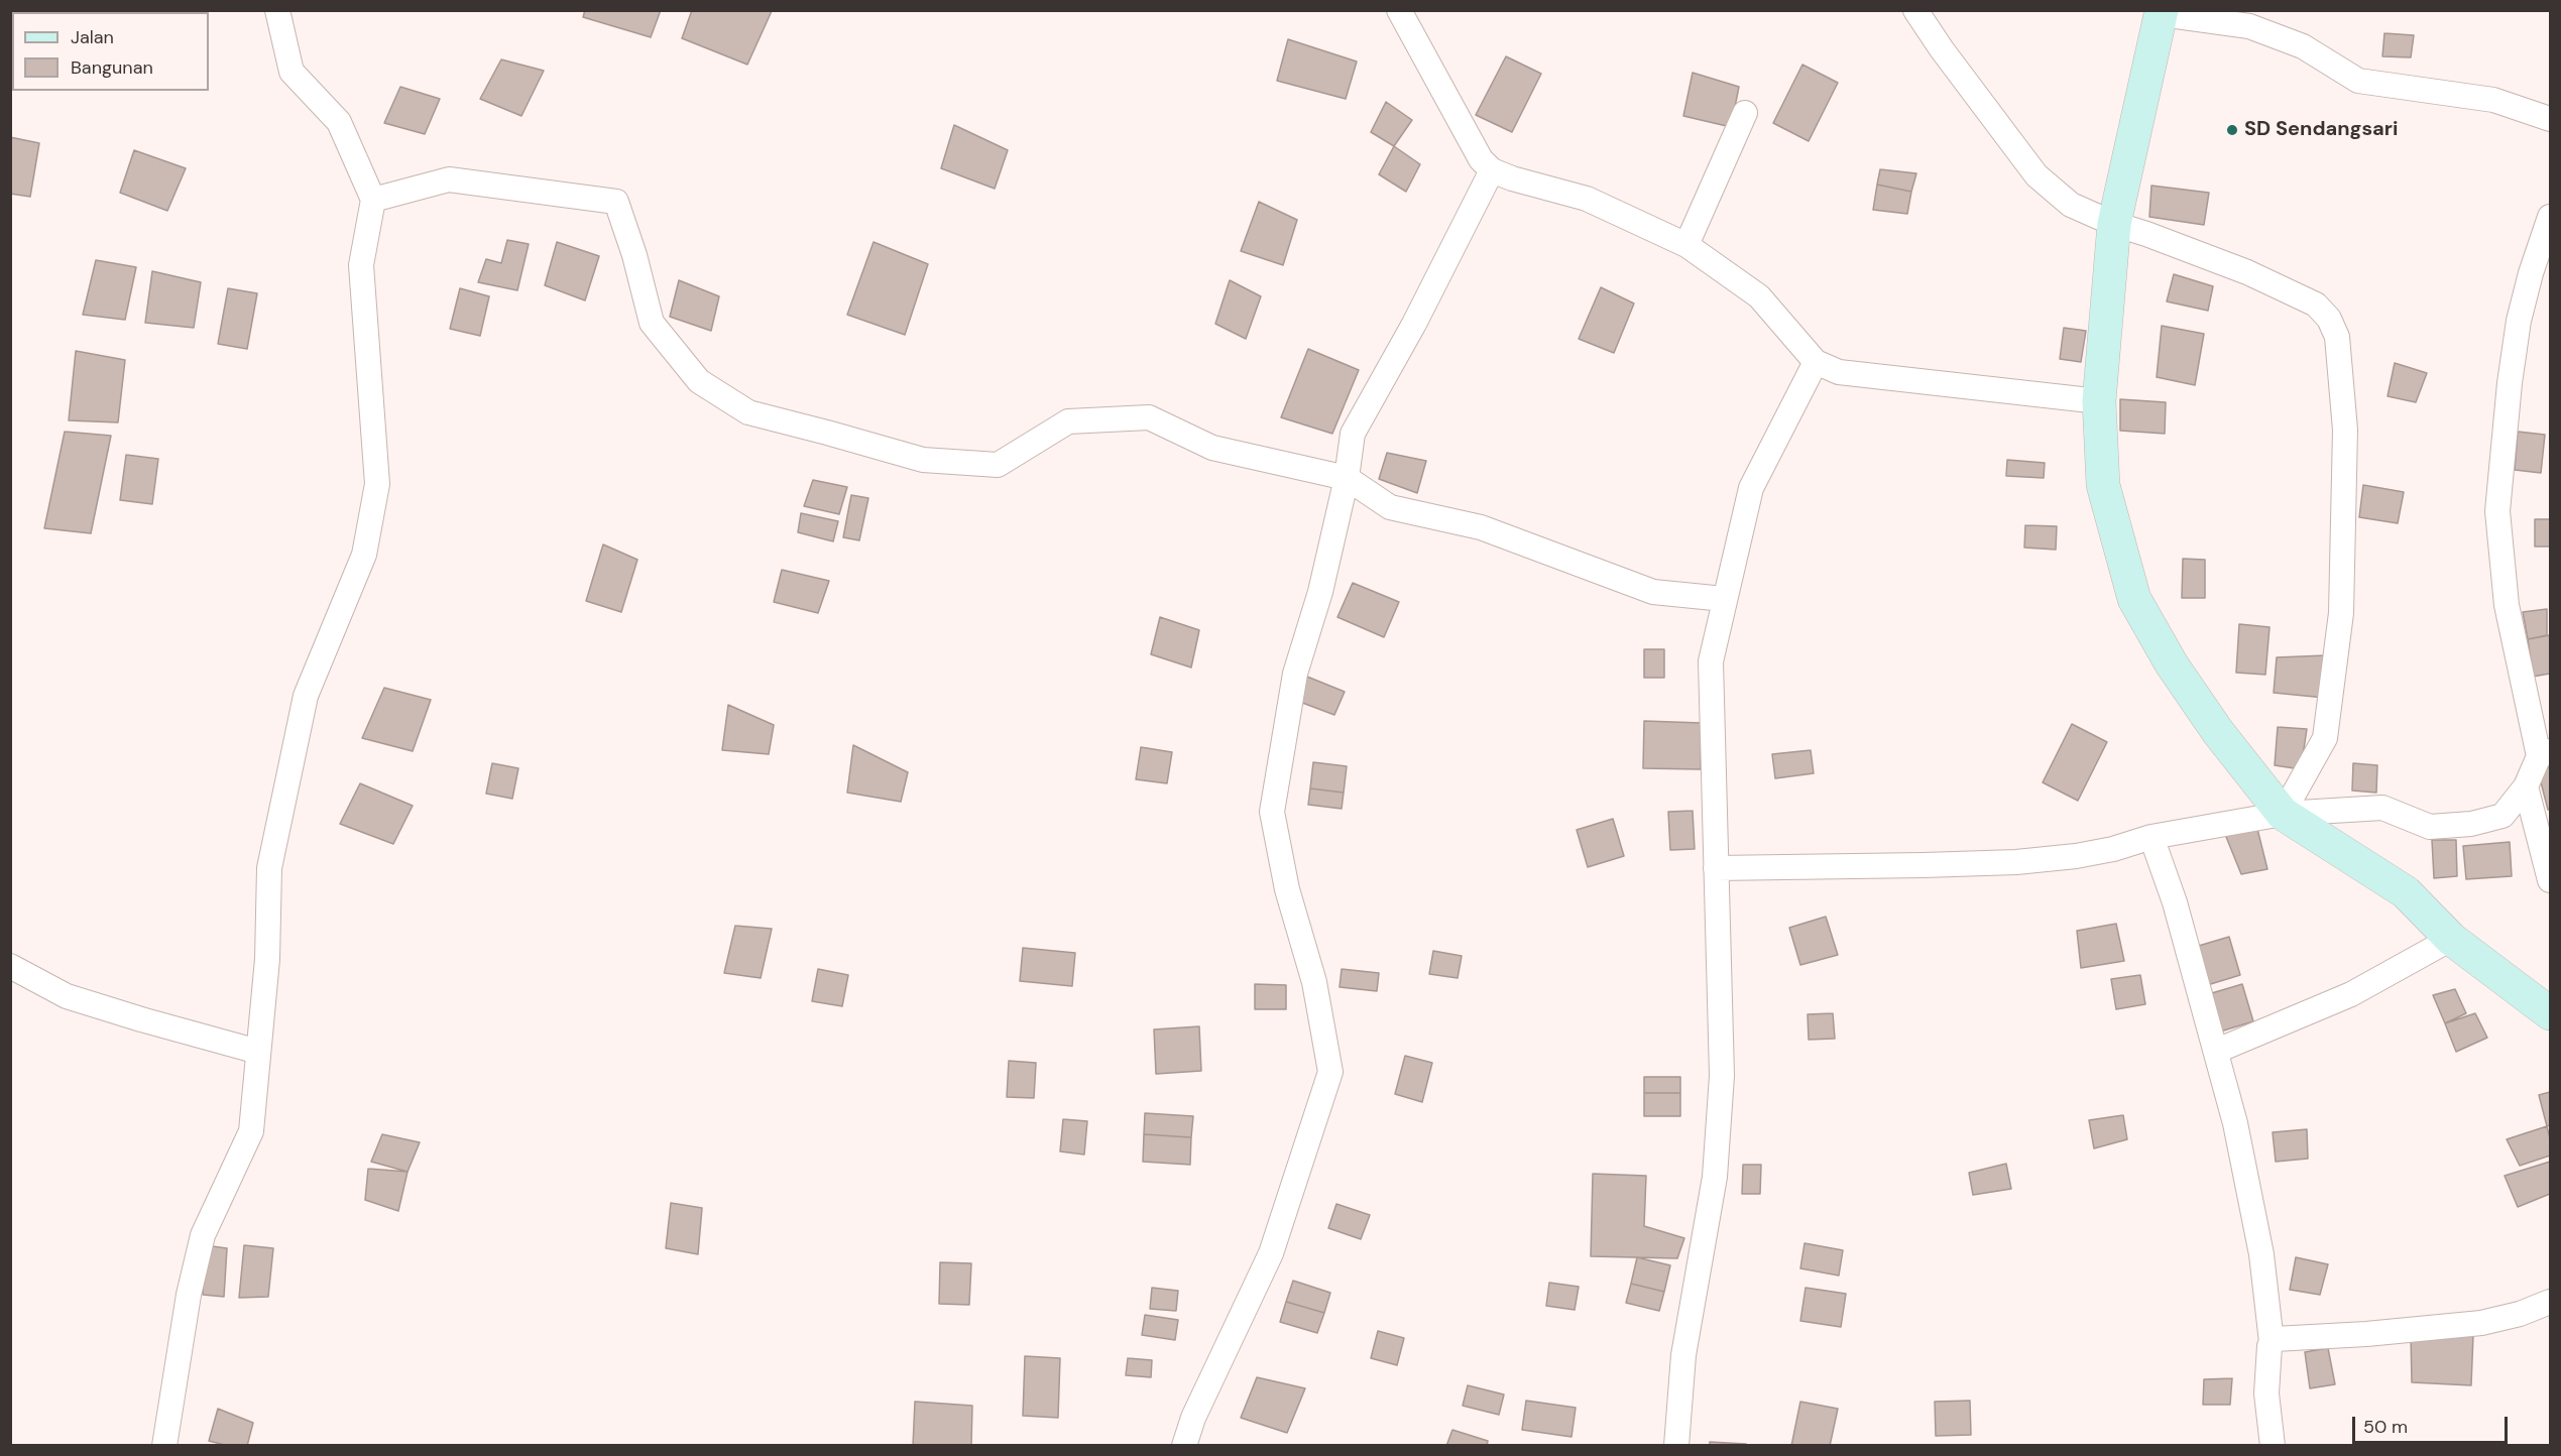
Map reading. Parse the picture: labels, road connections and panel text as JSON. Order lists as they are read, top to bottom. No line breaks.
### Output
{"places":["SD Sendangsari"],"legend":["Jalan","Bangunan"],"scale_bar":"50 m"}
